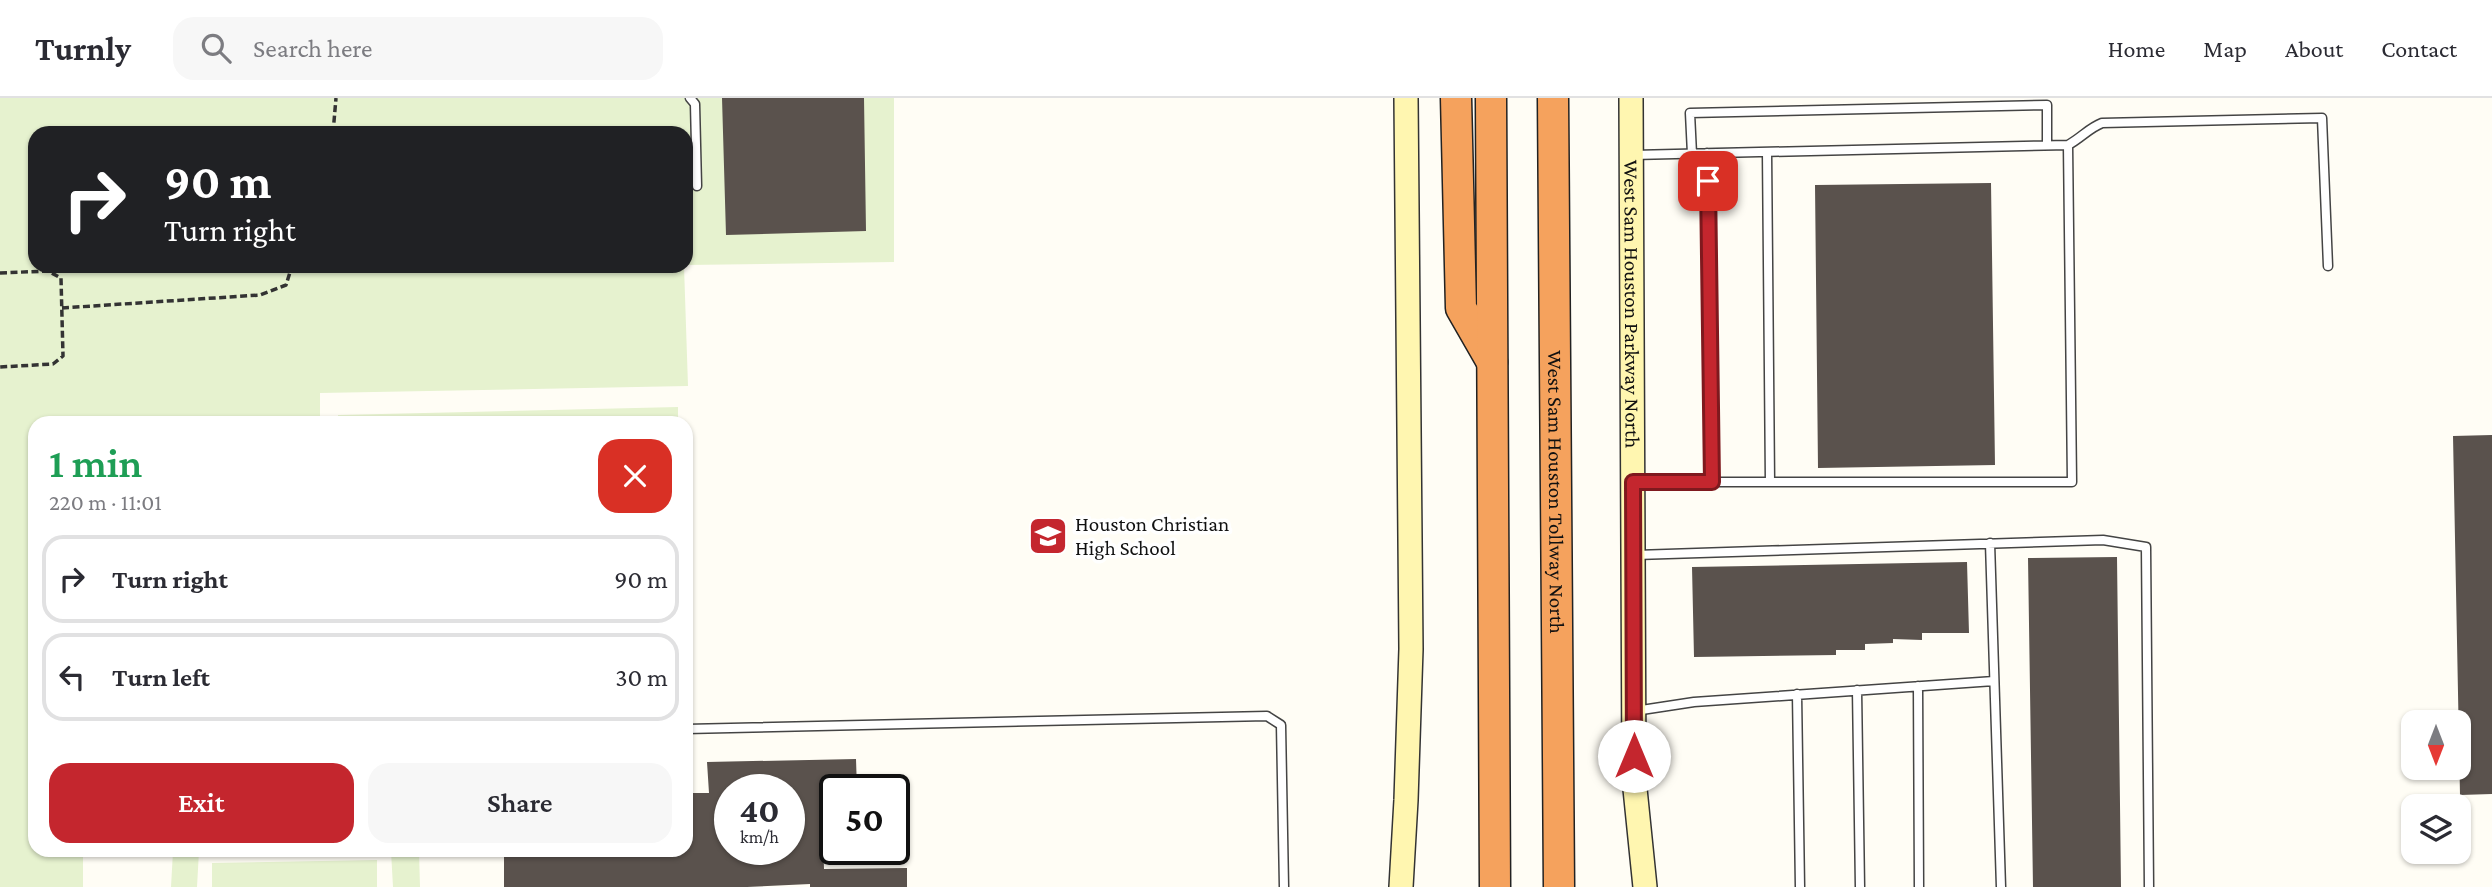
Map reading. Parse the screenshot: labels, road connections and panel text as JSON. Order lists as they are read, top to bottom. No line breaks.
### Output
{"streets":{"highway":["West Sam Houston Tollway North"],"main road":["West Sam Houston Parkway North"]},"places":{"school or university":["Houston Christian High School"]},"north":"bottom","page":{"header":"Turnly","search":"Search here","nav":["Home","Map","About","Contact"],"turn":["90 m","Turn right"],"heading":["1 min","220 m · 11:01"],"list":[{"name":"Turn right","value":"90 m"},{"name":"Turn left","value":"30 m"}],"buttons":["Exit","Share"],"speed":"40 km/h","limit":"50"}}
